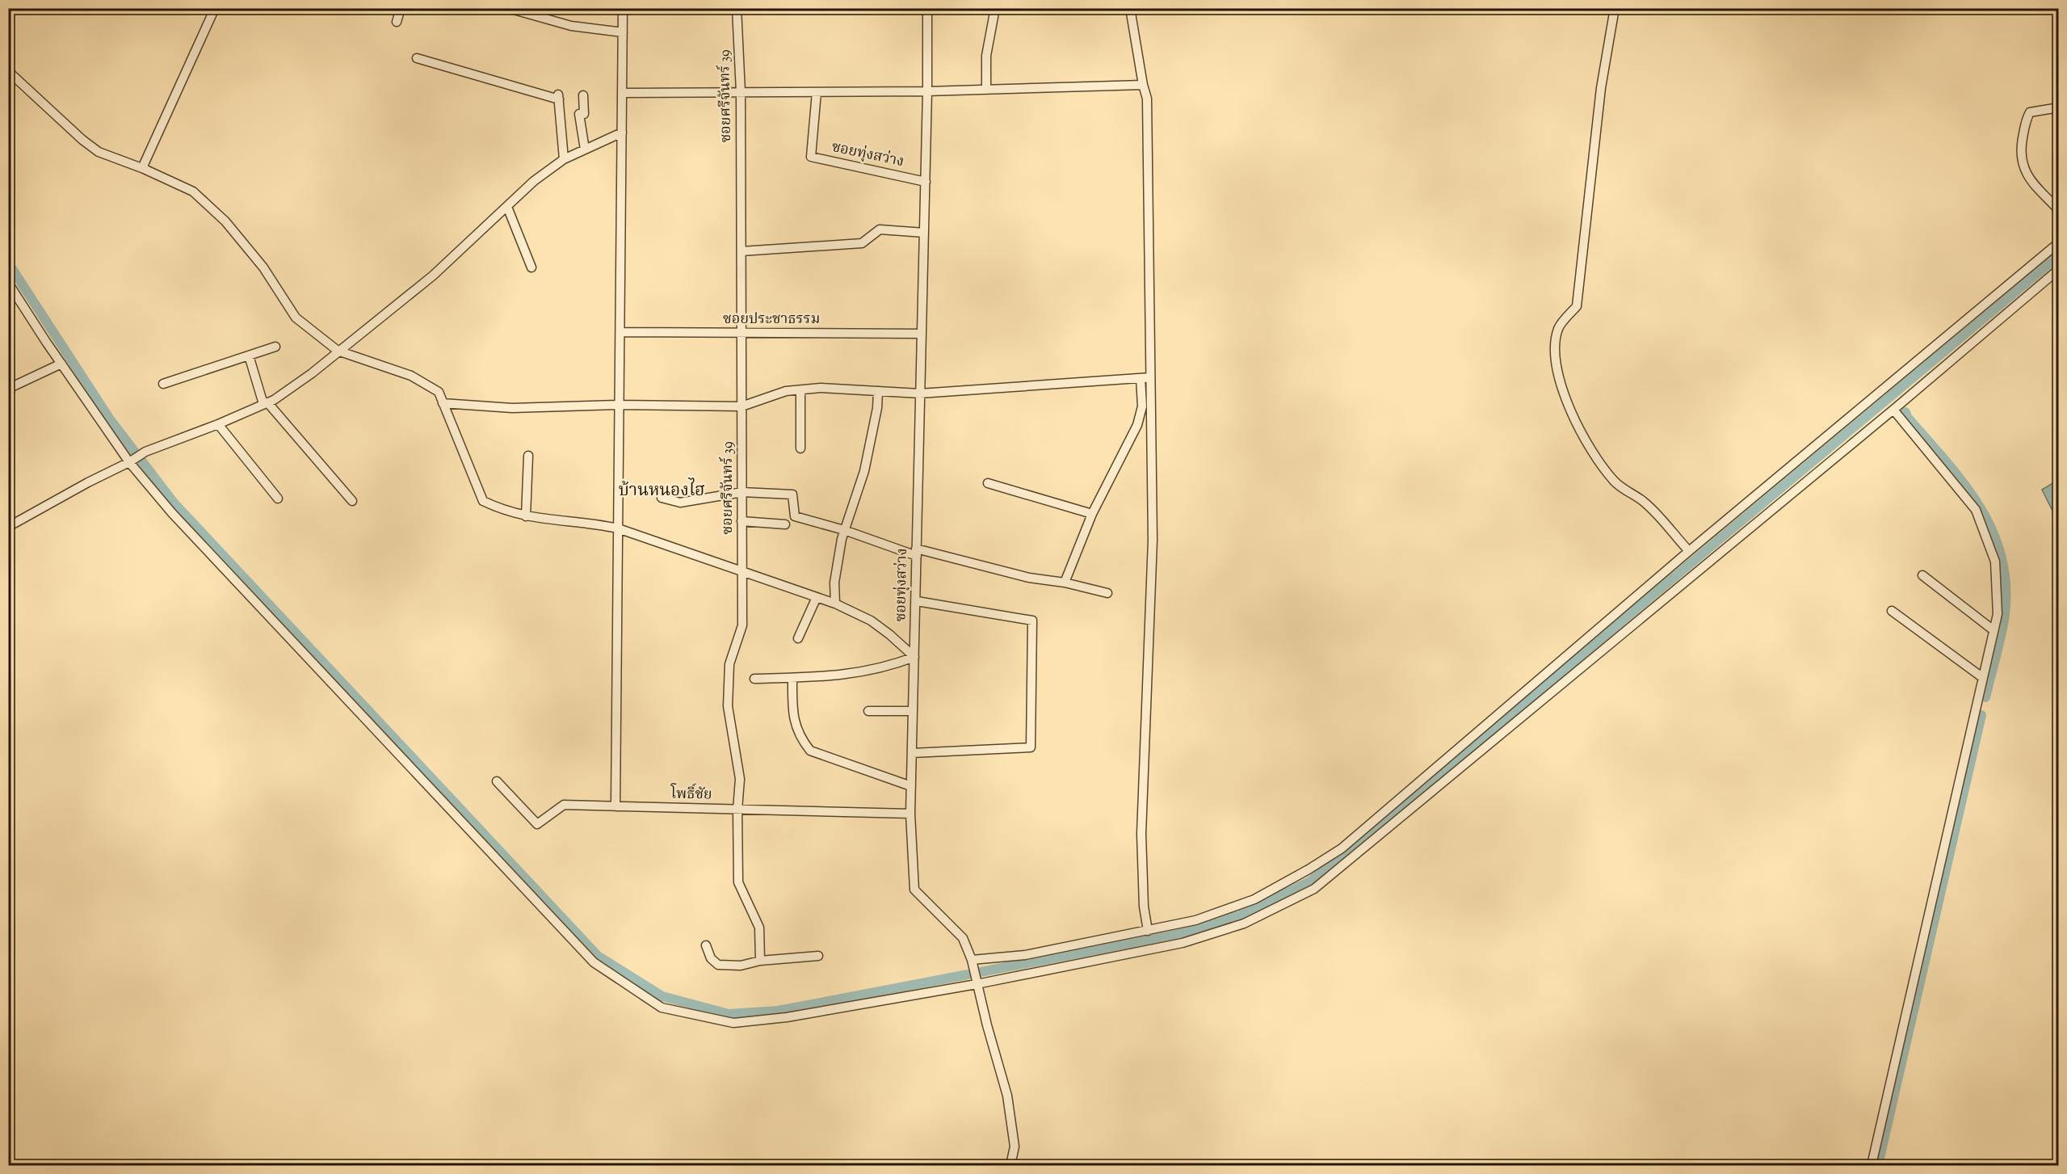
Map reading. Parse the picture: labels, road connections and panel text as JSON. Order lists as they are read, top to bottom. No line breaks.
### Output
{"streets":{"street":["ซอยศรีจันทร์ 39","ซอยทุ่งสว่าง","ซอยประชาธรรม","โพธิ์ชัย"]},"crossings":[["ซอยศรีจันทร์ 39","ซอยประชาธรรม"],["ซอยศรีจันทร์ 39","โพธิ์ชัย"],["ซอยทุ่งสว่าง","ซอยประชาธรรม"],["ซอยทุ่งสว่าง","โพธิ์ชัย"]],"districts":["บ้านหนองไฮ"]}
